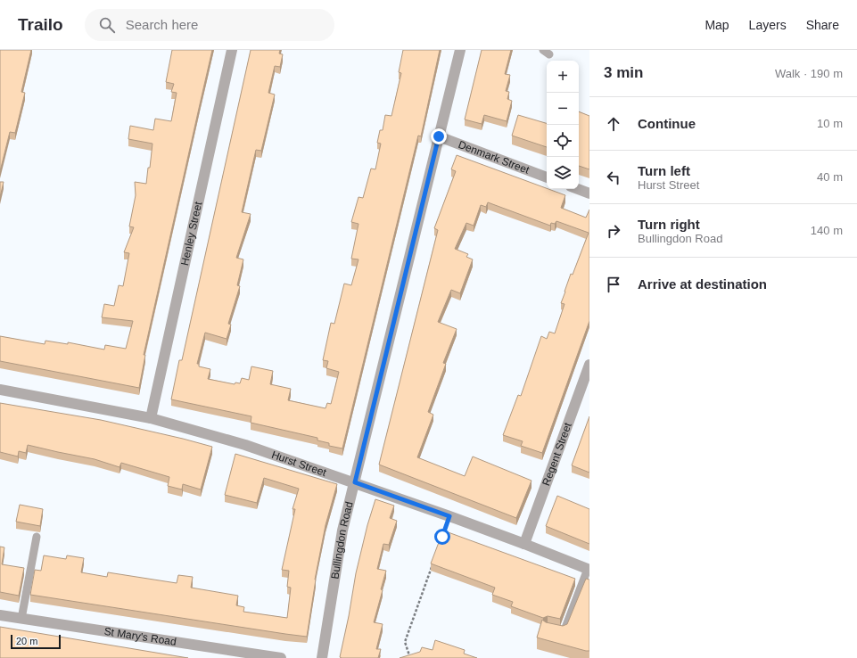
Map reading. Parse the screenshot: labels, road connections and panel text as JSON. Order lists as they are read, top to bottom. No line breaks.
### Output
{"streets":{"street":["Denmark Street","Henley Street","Regent Street","Hurst Street","Bullingdon Road","St Mary's Road"]},"crossings":[["Denmark Street","Bullingdon Road"],["Henley Street","Hurst Street"],["Regent Street","Hurst Street"],["Hurst Street","Bullingdon Road"]],"scale_bar":"20 m","page":{"header":"Trailo","search":"Search here","nav":["Map","Layers","Share"],"heading":["3 min","Walk · 190 m"],"map_buttons":["+","−"],"list":[["Continue","10 m"],["Turn left","Hurst Street","40 m"],["Turn right","Bullingdon Road","140 m"],"Arrive at destination"],"scale":"20 m"}}
